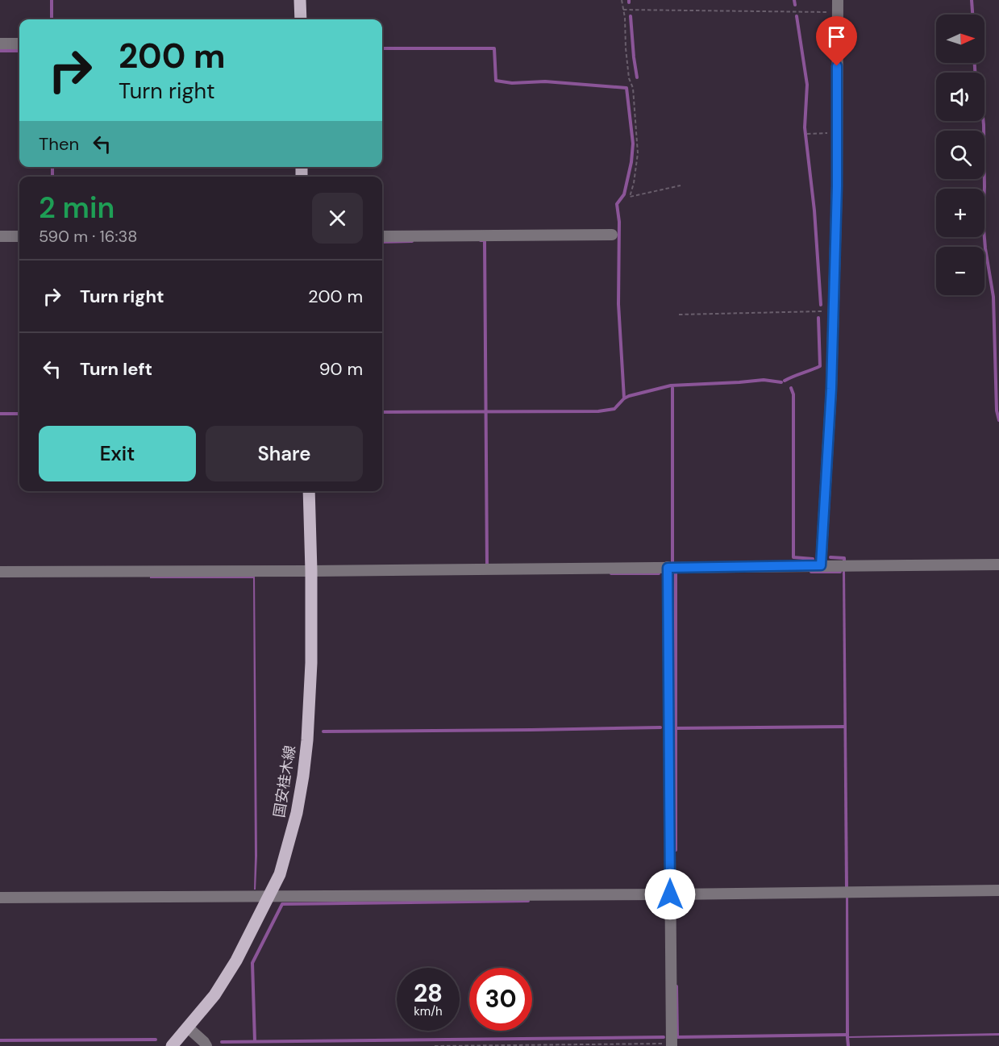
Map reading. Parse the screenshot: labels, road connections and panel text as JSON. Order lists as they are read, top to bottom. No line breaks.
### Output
{"streets":{"main road":["国安桂木線"]},"north":"right","page":{"map_buttons":["+","−"],"turn":["200 m","Turn right"],"then":"Then","heading":["2 min","590 m · 16:38"],"list":[{"name":"Turn right","value":"200 m"},{"name":"Turn left","value":"90 m"}],"buttons":["Exit","Share"],"speed":"28 km/h","limit":"30"}}
